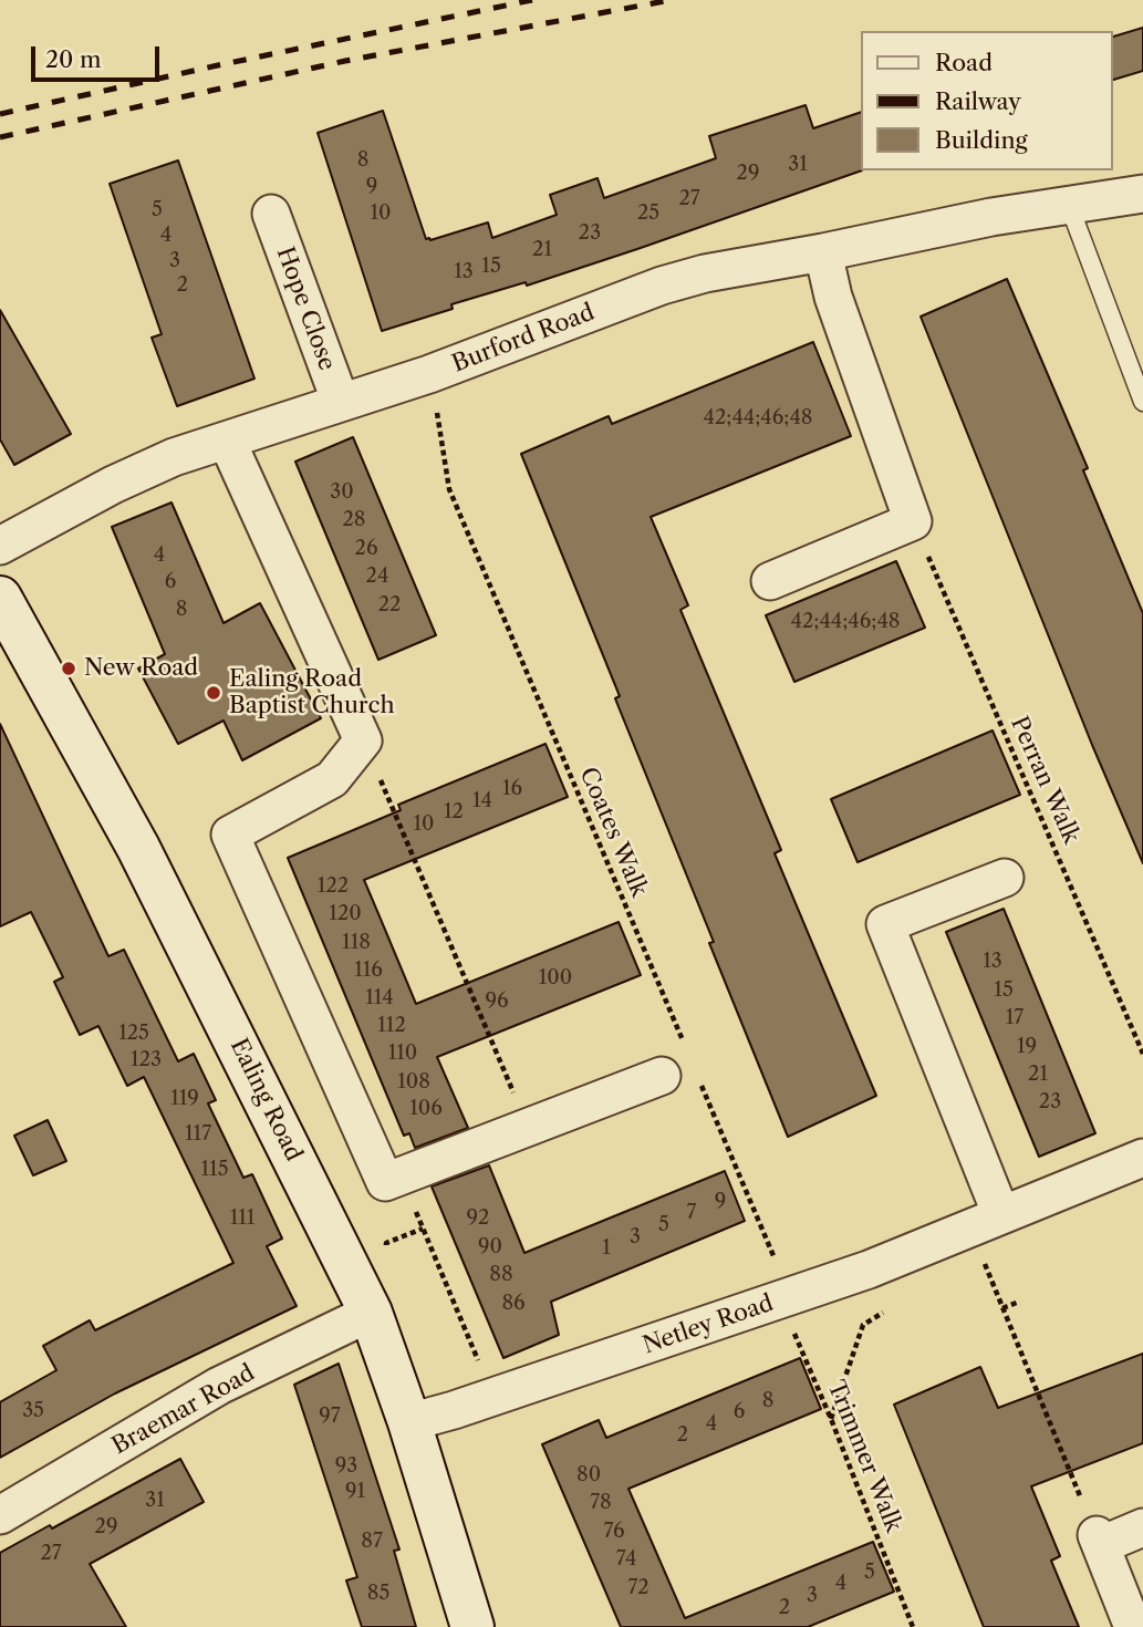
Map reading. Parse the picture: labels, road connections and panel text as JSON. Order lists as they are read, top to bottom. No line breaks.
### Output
{"streets":{"main road":["Ealing Road"],"street":["Hope Close","Burford Road","Netley Road","Braemar Road"],"path":["Perran Walk","Coates Walk","Trimmer Walk"]},"crossings":[["Hope Close","Burford Road"],["Burford Road","Coates Walk"],["Ealing Road","Netley Road"],["Ealing Road","Braemar Road"],["Netley Road","Trimmer Walk"]],"places":["New Road","Ealing Road Baptist Church"],"house_numbers":["8","31","29","9","27","5","10","25","23","4","21","3","15","13","2","42;44;46;48","30","28","26","4","24","6","22","8","42;44;46;48","16","14","12","10","122","120","118","13","116","100","15","114","96","17","112","125","19","110","123","21","108","119","23","106","117","115","9","7","111","92","5","3","90","1","88","86","8","35","6","97","4","2","93","80","91","31","78","29","76","87","27","74","5","4","72","85","3","2"],"legend":["Road","Railway","Building"],"scale_bar":"20 m"}
